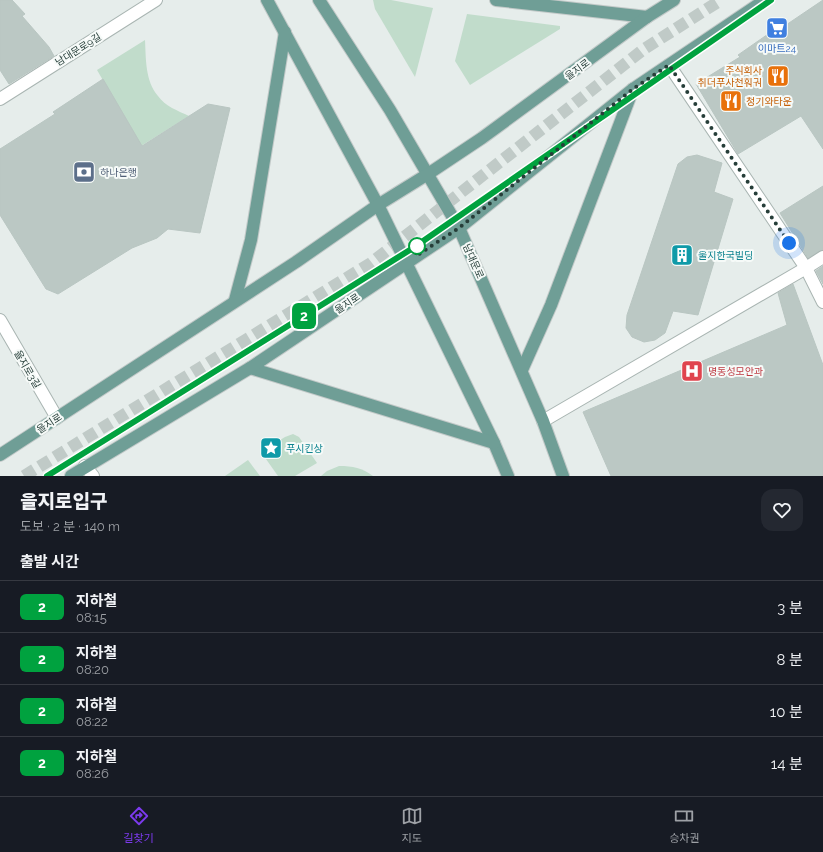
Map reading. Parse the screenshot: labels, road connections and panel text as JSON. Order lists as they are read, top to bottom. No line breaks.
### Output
{"streets":{"main road":["을지로","남대문로"],"street":["남대문로9길","을지로3길"]},"crossings":[["을지로","남대문로"],["을지로","을지로3길"]],"places":{"supermarket":["이마트24"],"restaurant":["주식회사 취더푸사천훠궈","청기와타운"],"bank":["하나은행"],"building":["울지한국빌딩"],"hospital":["명동성모안과"],"place":["푸시킨상"]},"lines":["metro line 2"],"page":{"on_map":"2","heading":[["을지로입구","도보 · 2 분 · 140 m"],"출발 시간"],"list":[{"mark":"2","name":"지하철","note":"08:15","value":"3 분"},{"mark":"2","name":"지하철","note":"08:20","value":"8 분"},{"mark":"2","name":"지하철","note":"08:22","value":"10 분"},{"mark":"2","name":"지하철","note":"08:26","value":"14 분"}],"tabs":["길찾기","지도","승차권"]}}
